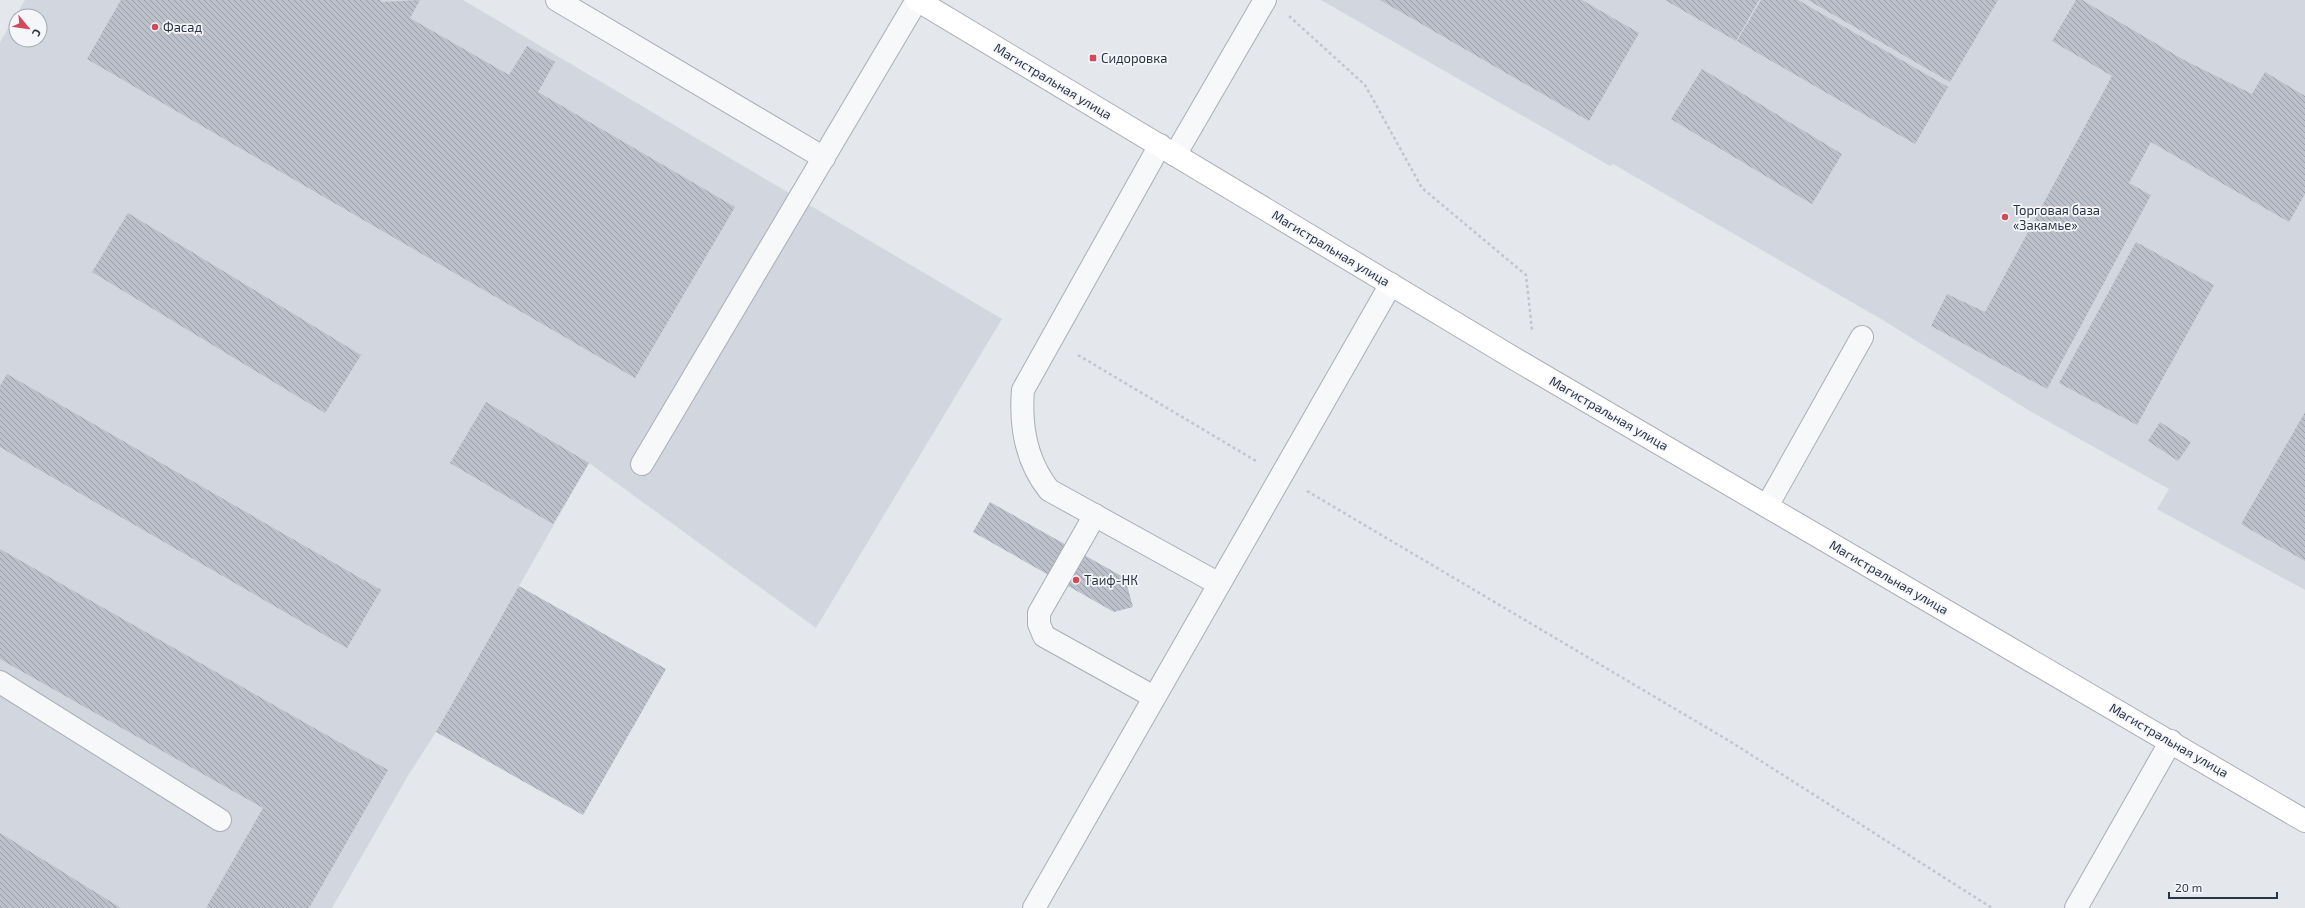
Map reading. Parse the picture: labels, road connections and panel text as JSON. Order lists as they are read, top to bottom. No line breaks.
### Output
{"streets":{"main road":["Магистральная улица"]},"places":{"other":["Фасад","Торговая база «Закамье»","Таиф-НК"],"transit":["Сидоровка"]},"scale_bar":"20 m","north":"bottom right"}
